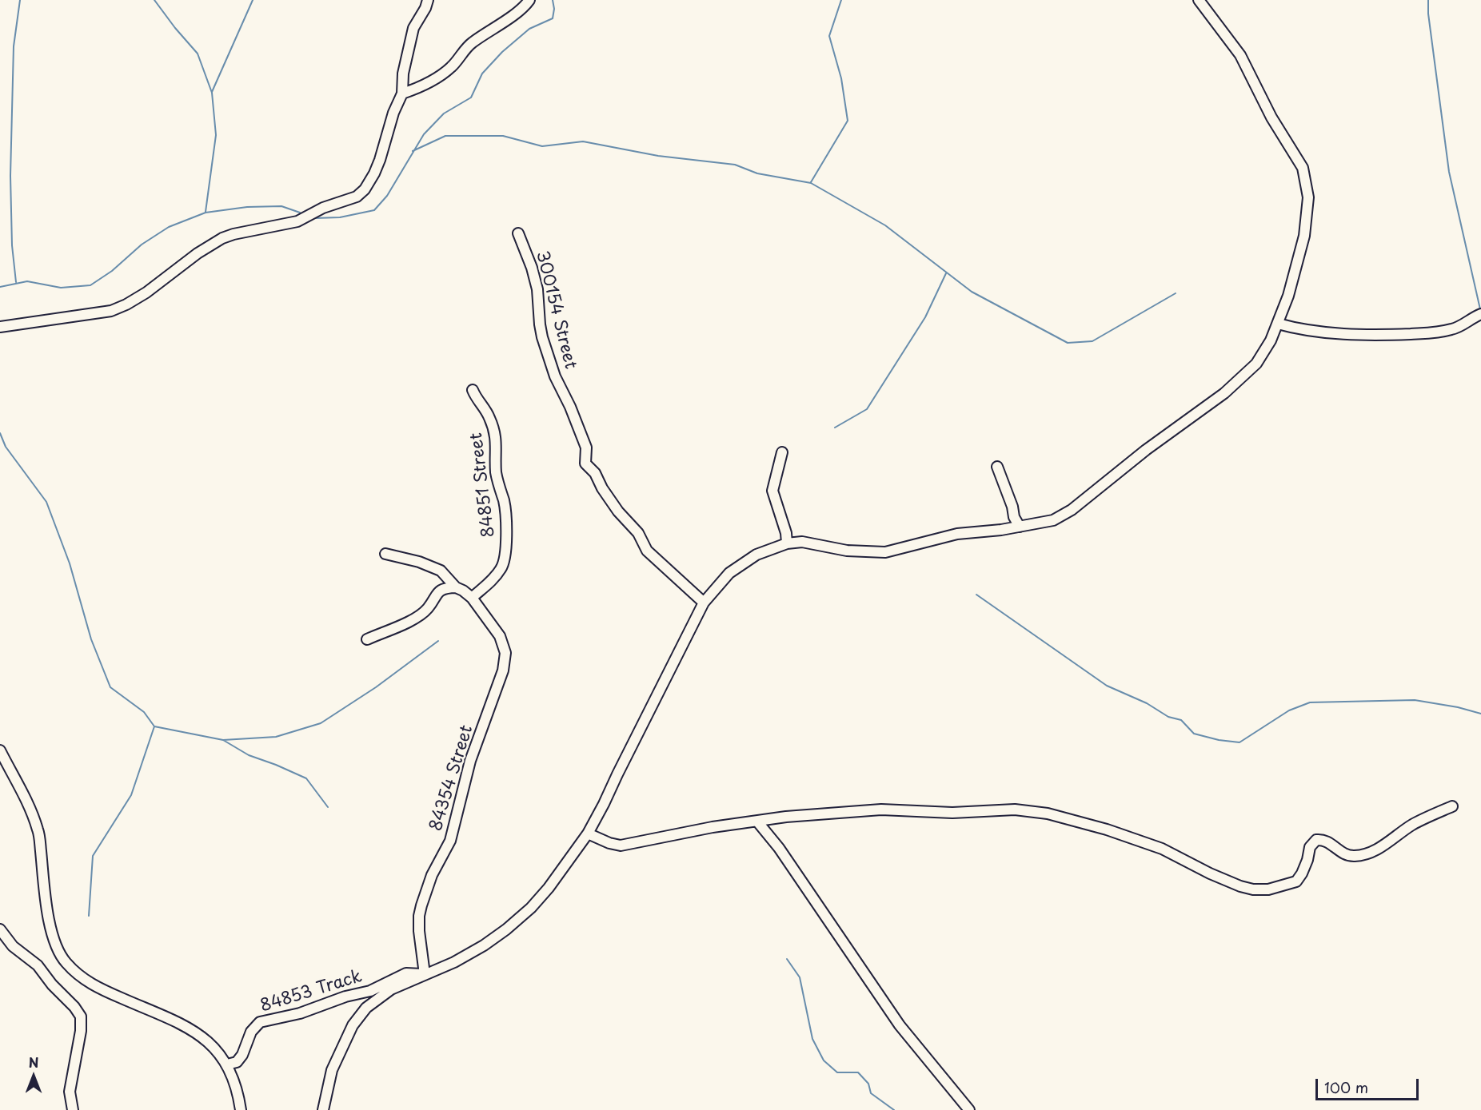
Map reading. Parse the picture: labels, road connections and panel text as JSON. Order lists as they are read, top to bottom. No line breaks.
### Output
{"streets":{"street":["300154 Street","84851 Street","84354 Street","84853 Track"]},"crossings":[["84851 Street","84354 Street"],["84354 Street","84853 Track"]],"scale_bar":"100 m","north":"top"}
